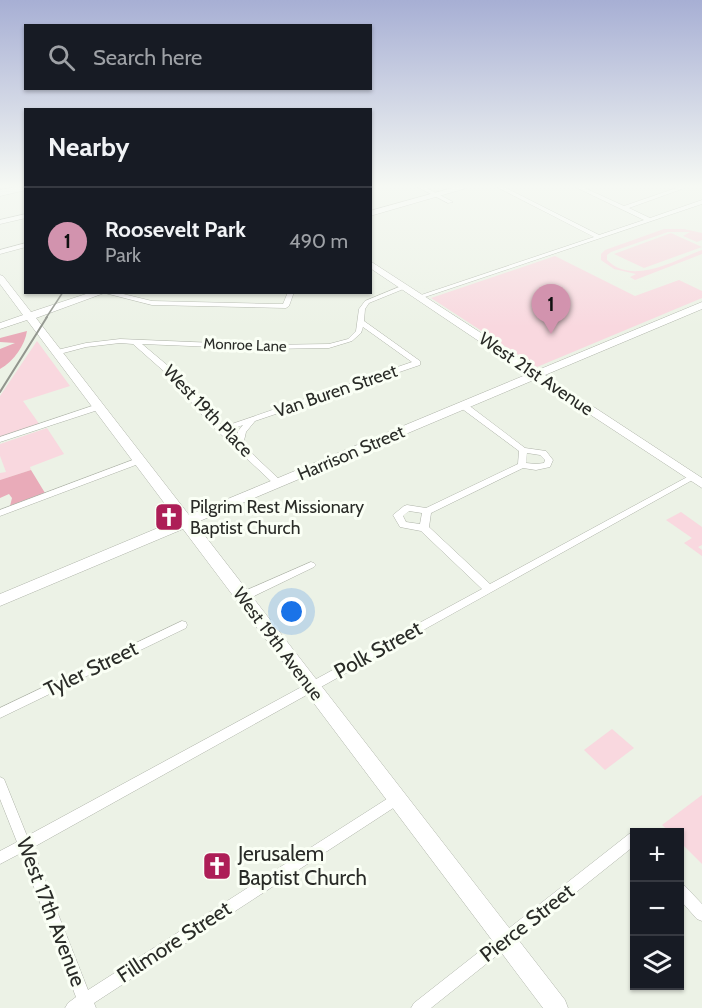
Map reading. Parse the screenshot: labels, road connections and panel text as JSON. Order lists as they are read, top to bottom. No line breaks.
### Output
{"streets":{"street":["Monroe Lane","West 21st Avenue","Van Buren Street","West 19th Place","Harrison Street","West 19th Avenue","Polk Street","Tyler Street","West 17th Avenue","Pierce Street","Fillmore Street"]},"crossings":[["Monroe Lane","West 21st Avenue"],["Monroe Lane","Van Buren Street"],["Monroe Lane","West 19th Place"],["Monroe Lane","West 19th Avenue"],["West 21st Avenue","Harrison Street"],["West 21st Avenue","Polk Street"],["Van Buren Street","West 19th Place"],["West 19th Place","Harrison Street"],["Harrison Street","West 19th Avenue"],["West 19th Avenue","Polk Street"],["West 19th Avenue","Pierce Street"],["West 19th Avenue","Fillmore Street"],["Polk Street","West 17th Avenue"],["West 17th Avenue","Fillmore Street"]],"places":{"church":["Pilgrim Rest Missionary Baptist Church","Jerusalem Baptist Church"]},"page":{"search":"Search here","heading":"Nearby","list":[{"mark":"1","name":"Roosevelt Park","note":"Park","value":"490 m"}],"pins":"1","map_buttons":["+","−"]}}
